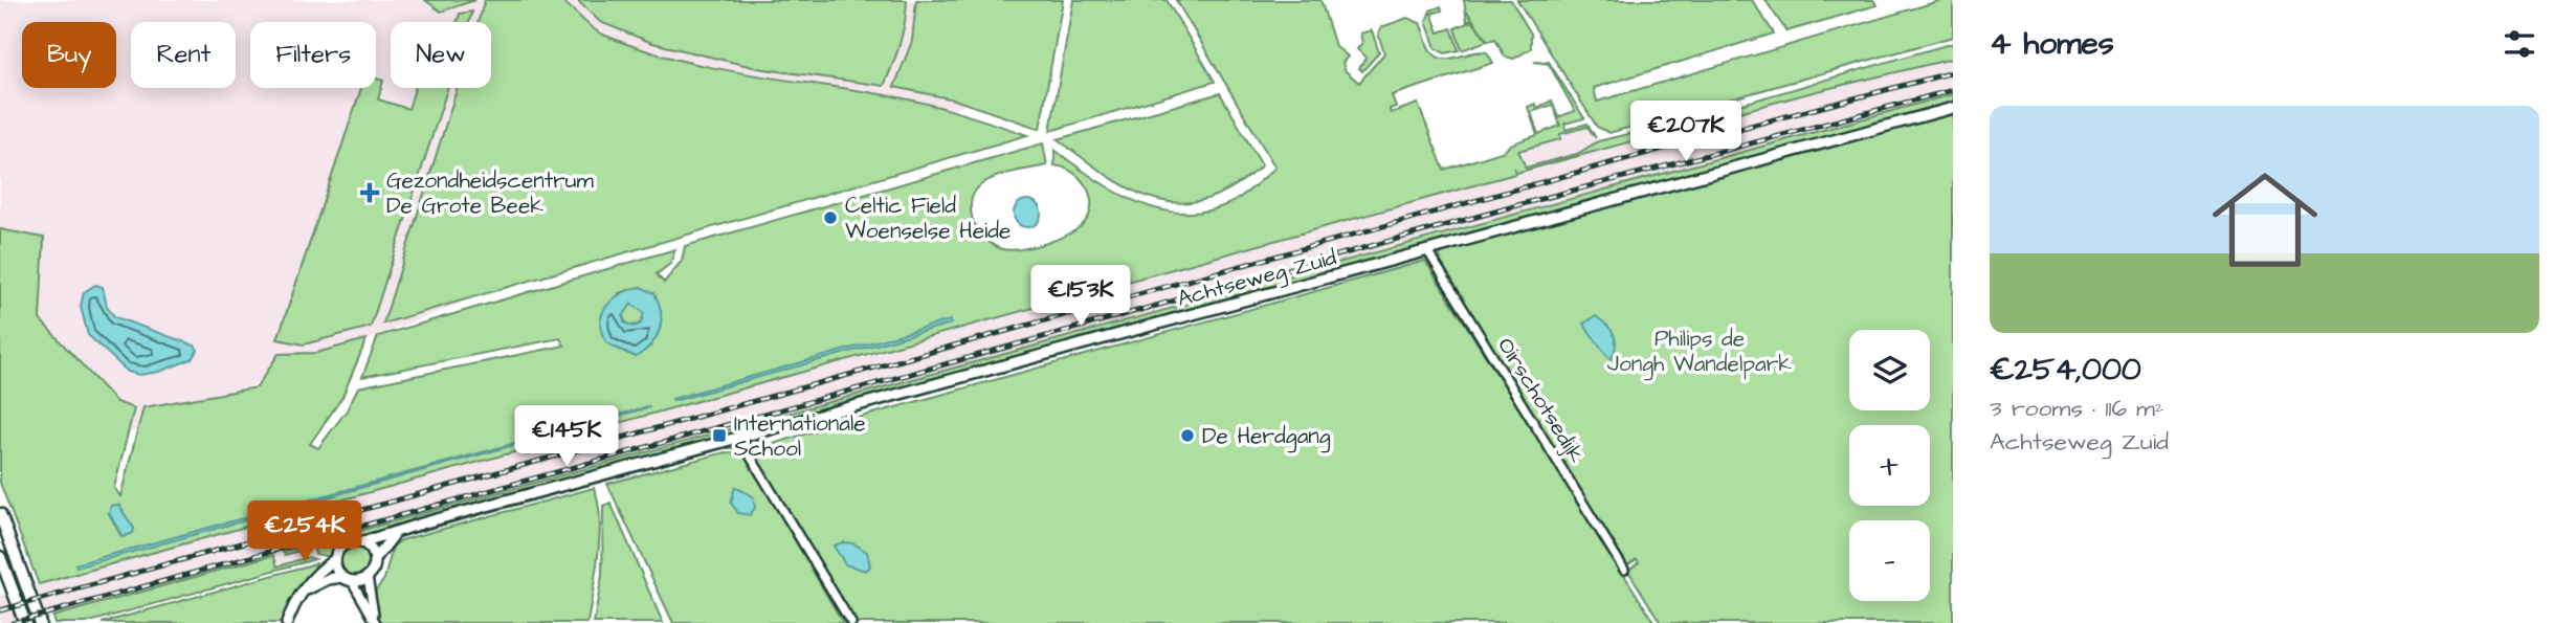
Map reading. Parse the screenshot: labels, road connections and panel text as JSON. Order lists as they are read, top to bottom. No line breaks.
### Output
{"streets":{"street":["Achtseweg Zuid","Oirschotsedijk"]},"crossings":[["Achtseweg Zuid","Oirschotsedijk"]],"parks":["Philips de Jongh Wandelpark"],"places":{"health":["Gezondheidscentrum De Grote Beek"],"other":["Celtic Field Woenselse Heide","De Herdgang"],"transit":["Internationale School"]},"page":{"heading":"4 homes","chip":["Buy","Rent","Filters","New"],"list":[{"name":"€254,000","note":"3 rooms · 116 m² · Achtseweg Zuid"}],"price":["€207K","€153K","€145K","€254K"],"map_buttons":["+","−"]}}
